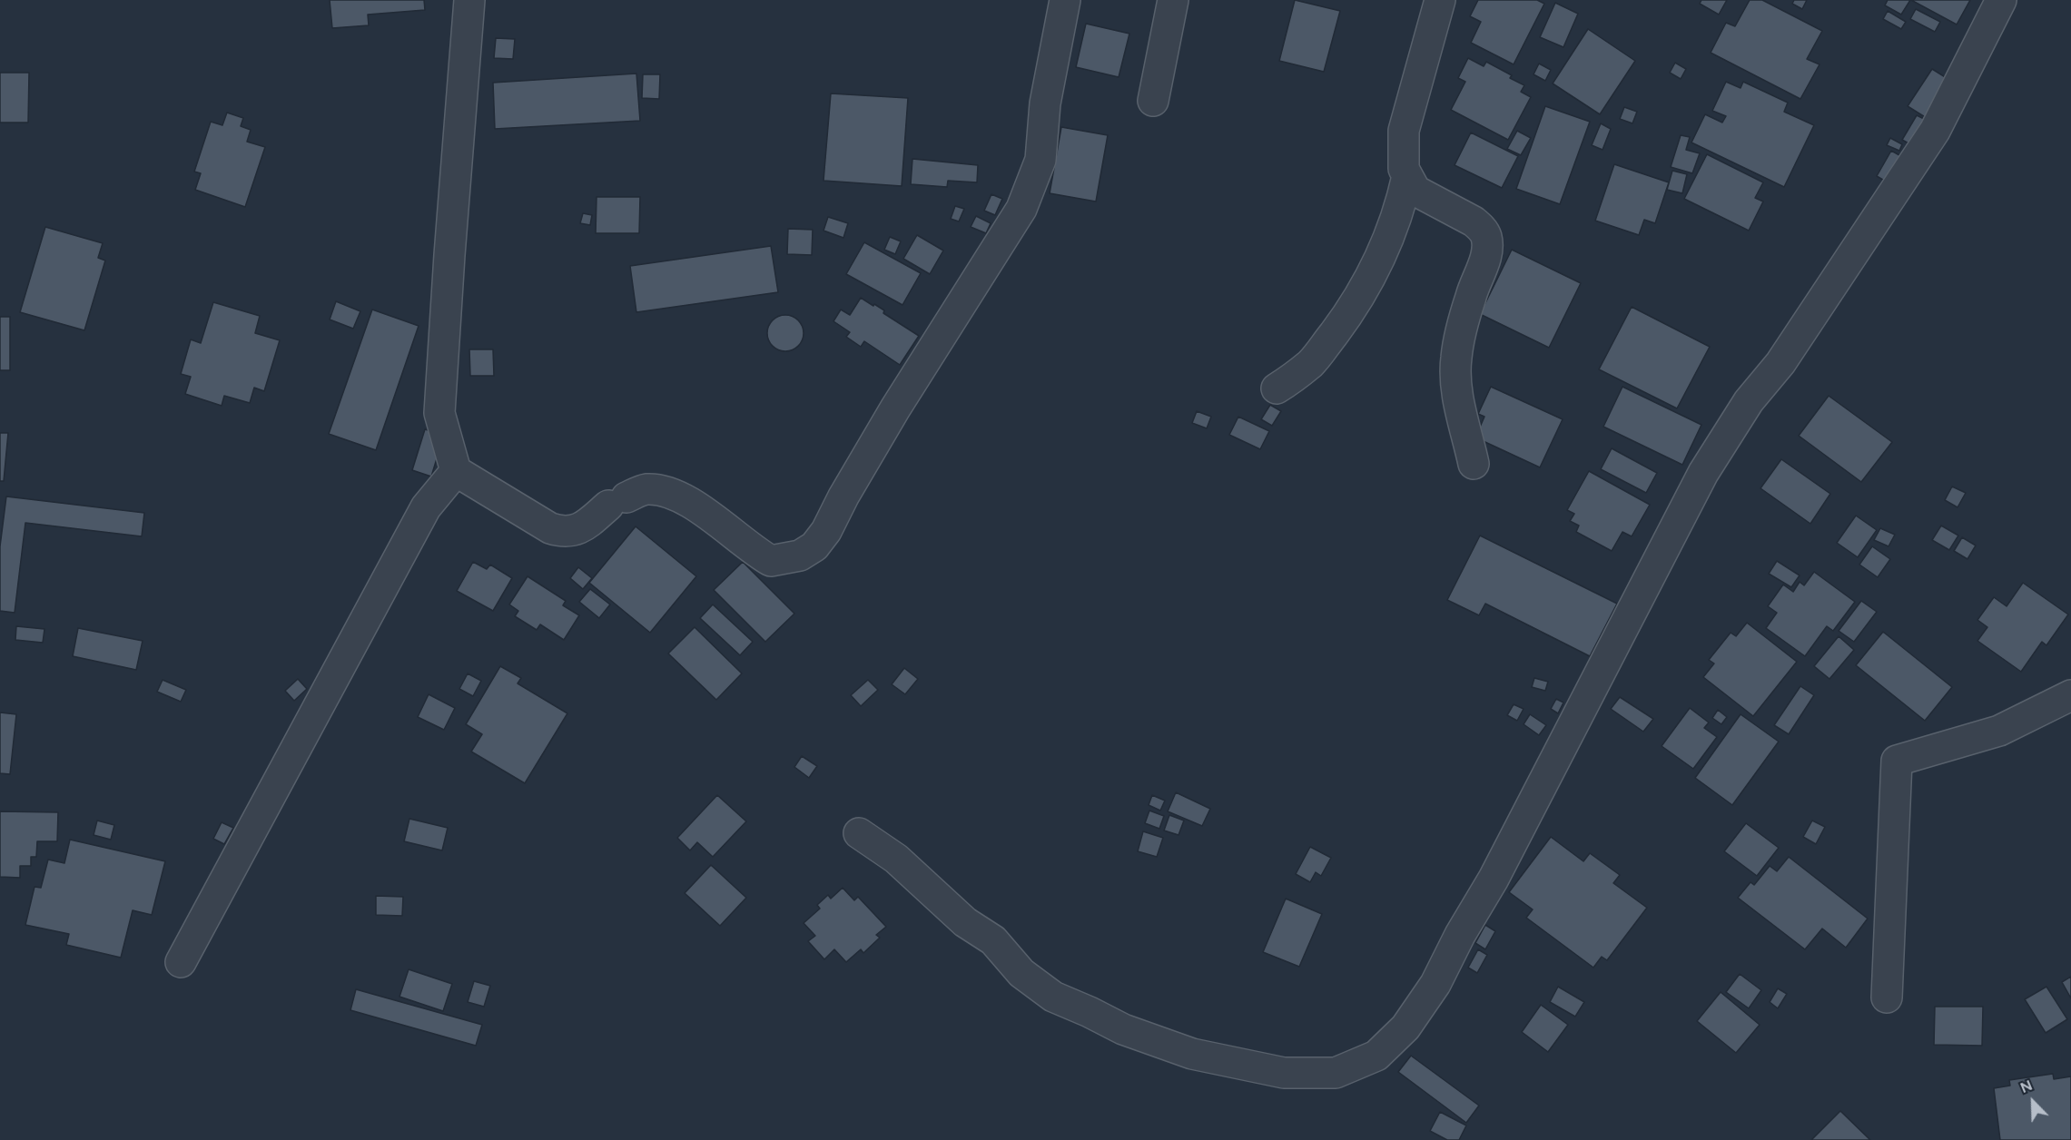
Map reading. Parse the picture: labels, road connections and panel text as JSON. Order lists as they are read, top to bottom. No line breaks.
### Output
{"north":"top left"}
